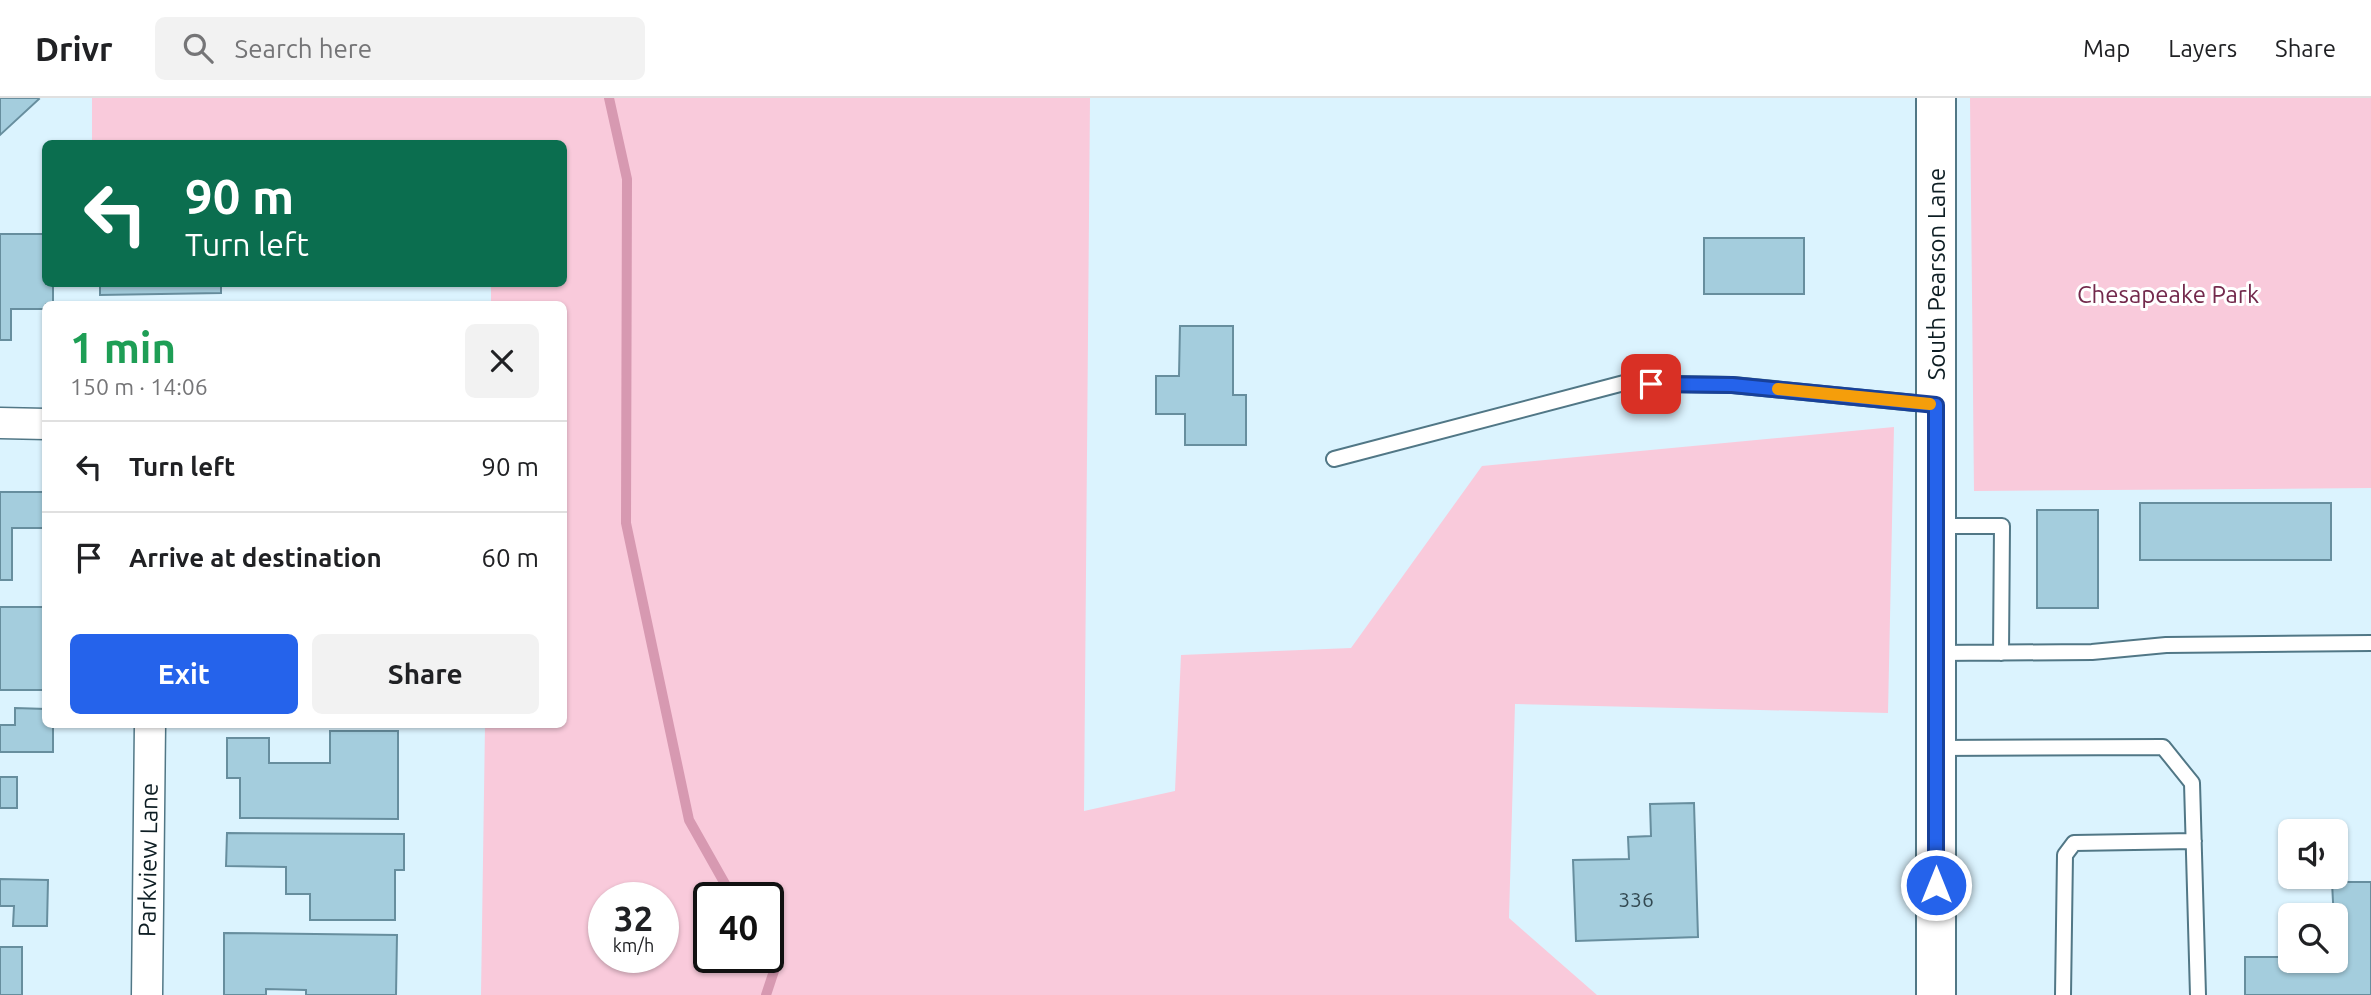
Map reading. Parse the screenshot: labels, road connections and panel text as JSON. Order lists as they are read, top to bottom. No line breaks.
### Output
{"streets":{"street":["South Pearson Lane","Parkview Lane"]},"parks":["Chesapeake Park"],"house_numbers":["336"],"page":{"header":"Drivr","search":"Search here","nav":["Map","Layers","Share"],"turn":["90 m","Turn left"],"heading":["1 min","150 m · 14:06"],"list":[{"name":"Turn left","value":"90 m"},{"name":"Arrive at destination","value":"60 m"}],"buttons":["Exit","Share"],"speed":"32 km/h","limit":"40"}}
